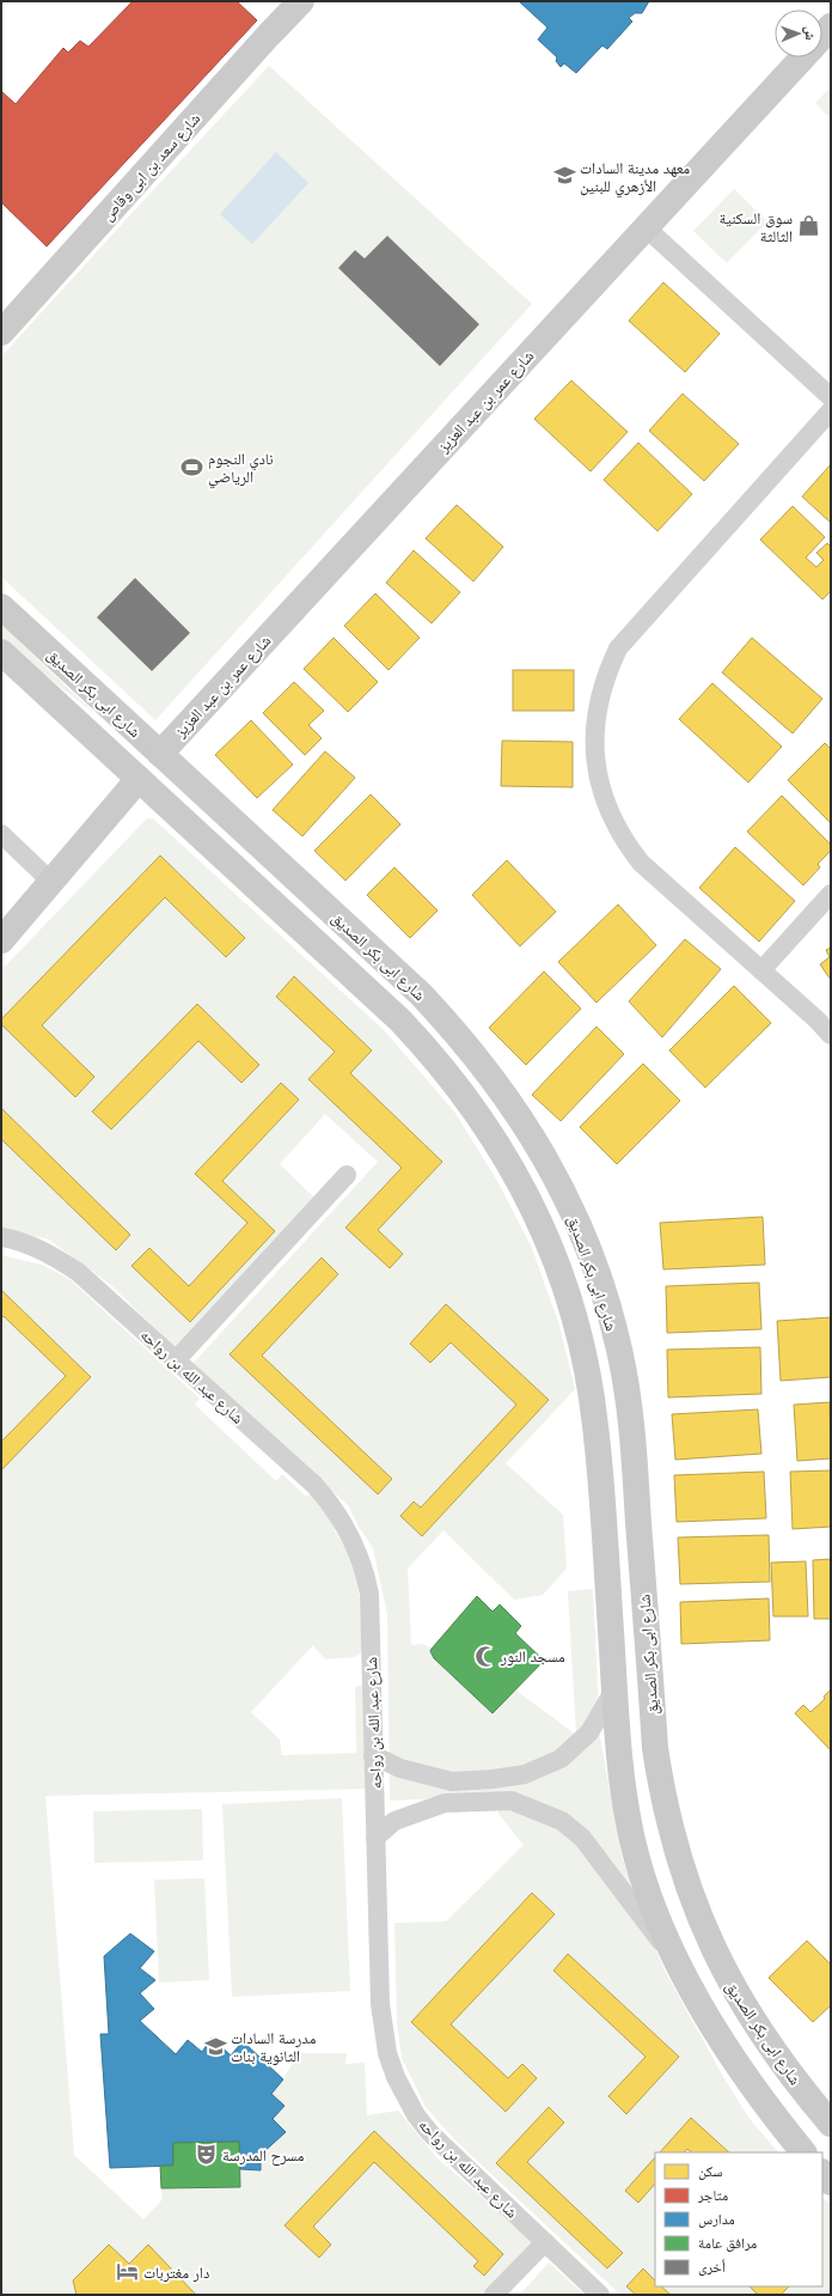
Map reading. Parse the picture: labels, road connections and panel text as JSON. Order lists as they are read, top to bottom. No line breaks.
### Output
{"streets":{"main road":["شارع سعد بن ابى وقاص","شارع عمر بن عبد العزيز","شارع ابى بكر الصديق"],"street":["شارع عبد الله بن رواحه"]},"crossings":[["شارع عمر بن عبد العزيز","شارع ابى بكر الصديق"]],"places":{"school or university":["معهد مدينة السادات الأزهري للبنين","مدرسة السادات الثانوية بنات"],"shop":["سوق السكنية الثالثة"],"sports":["نادي النجوم الرياضي"],"mosque":["مسجد النور"],"theatre":["مسرح المدرسة"],"hotel":["دار مغتربات"]},"legend":["سكن","متاجر","مدارس","مرافق عامة","أخرى"],"north":"right"}
